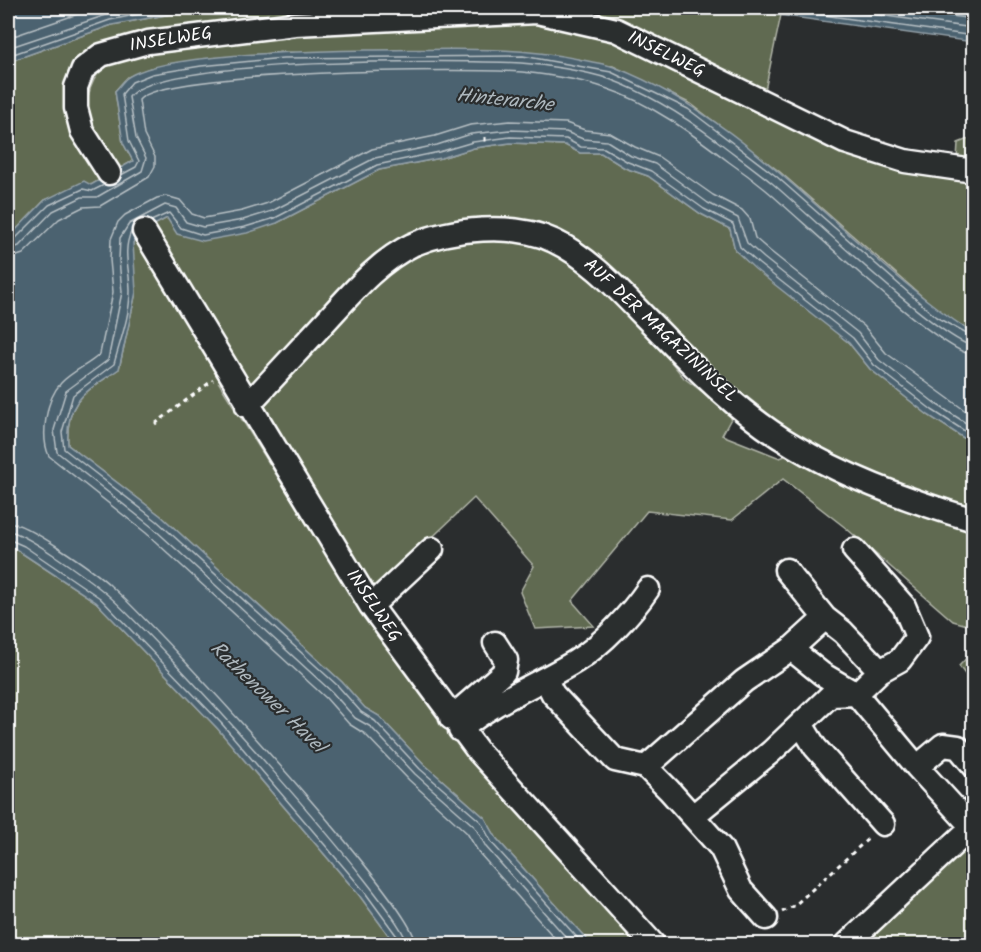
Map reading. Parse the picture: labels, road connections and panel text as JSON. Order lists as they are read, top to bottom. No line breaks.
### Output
{"streets":{"street":["INSELWEG","AUF DER MAGAZININSEL"]},"crossings":[["INSELWEG","AUF DER MAGAZININSEL"]],"water":["Hinterarche","Rathenower Havel"]}
